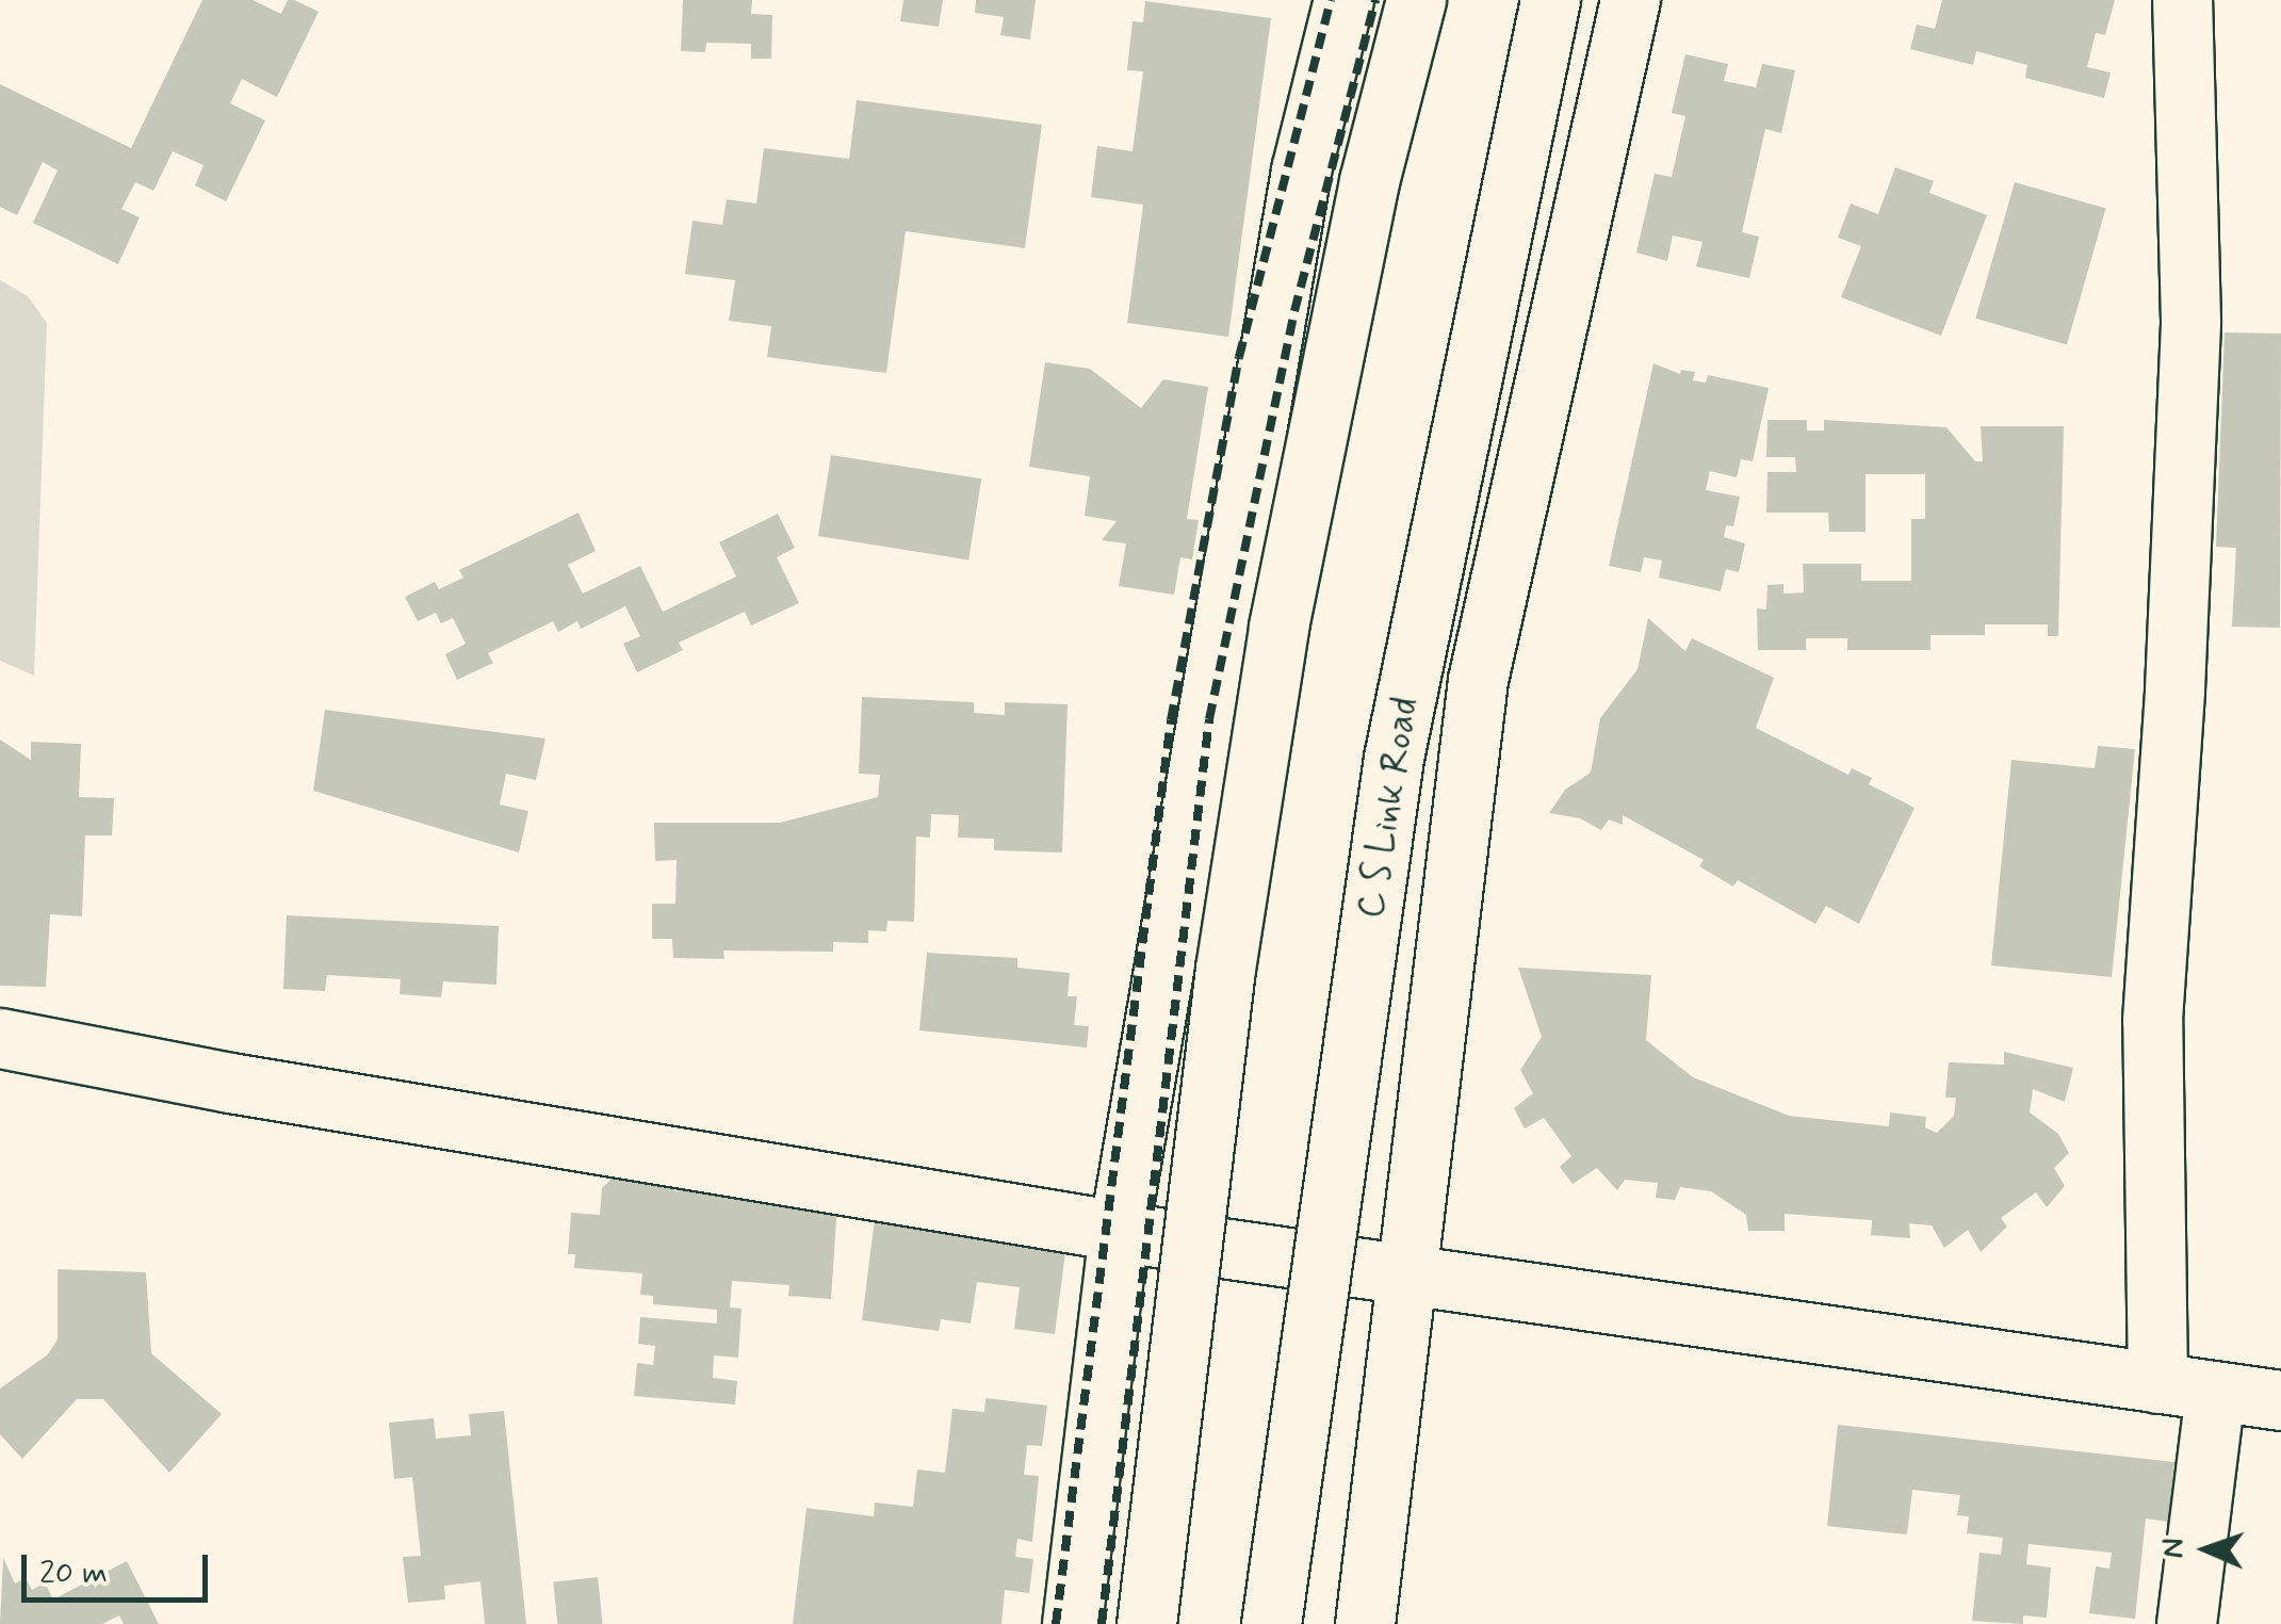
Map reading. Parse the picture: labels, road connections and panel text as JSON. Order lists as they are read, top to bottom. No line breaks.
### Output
{"streets":{"street":["C S Link Road"]},"scale_bar":"20 m","north":"left"}
